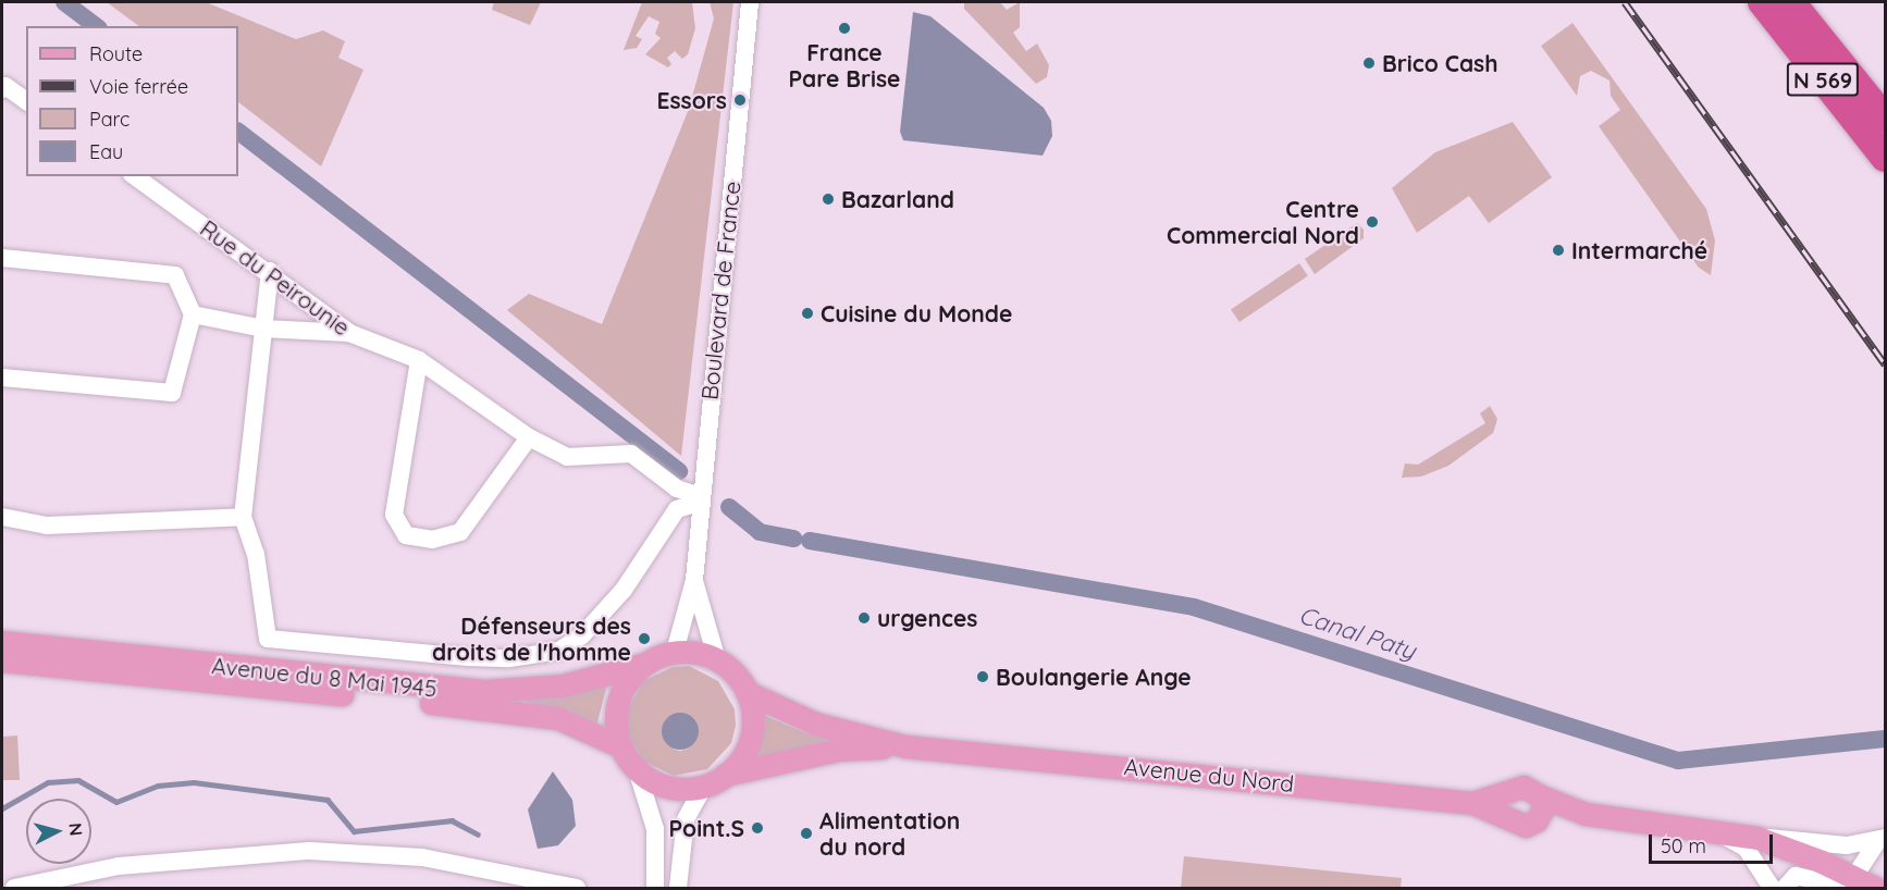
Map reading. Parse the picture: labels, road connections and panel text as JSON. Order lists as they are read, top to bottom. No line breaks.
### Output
{"streets":{"highway":["N 569"],"main road":["Avenue du 8 Mai 1945","Avenue du Nord"],"street":["Rue du Peirounie","Boulevard de France"]},"crossings":[["Rue du Peirounie","Boulevard de France"],["Boulevard de France","Avenue du 8 Mai 1945"],["Boulevard de France","Avenue du Nord"],["Avenue du 8 Mai 1945","Avenue du Nord"]],"water":["Canal Paty"],"places":["France Pare Brise","Brico Cash","Essors","Bazarland","Centre Commercial Nord","Intermarché","Cuisine du Monde","urgences","Défenseurs des droits de l'homme","Boulangerie Ange","Point.S","Alimentation du nord"],"legend":["Route","Voie ferrée","Parc","Eau"],"scale_bar":"50 m","north":"right"}
